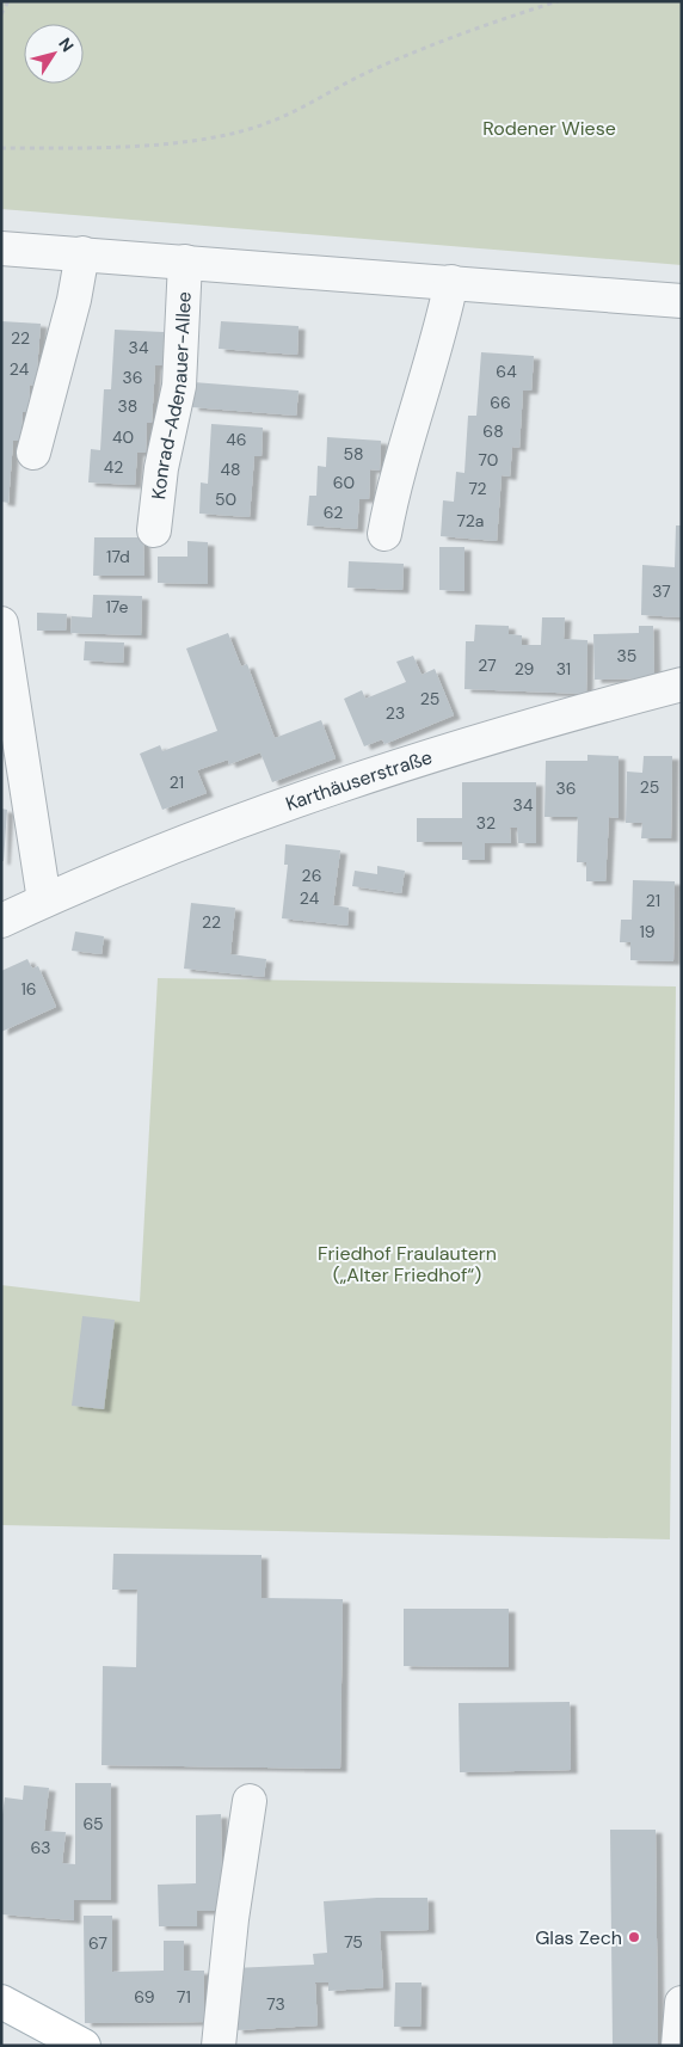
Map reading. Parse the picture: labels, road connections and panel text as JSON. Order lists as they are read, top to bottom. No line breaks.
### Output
{"streets":{"street":["Konrad-Adenauer-Allee","Karthäuserstraße"]},"parks":["Rodener Wiese","Friedhof Fraulautern („Alter Friedhof“)"],"places":["Glas Zech"],"house_numbers":["22","34","24","64","36","66","38","68","40","46","58","70","42","48","60","72","50","62","72a","17d","37","17e","35","27","29","31","25","23","21","25","36","34","32","26","24","21","22","19","16","65","63","75","67","69","71","73"],"north":"top right"}
